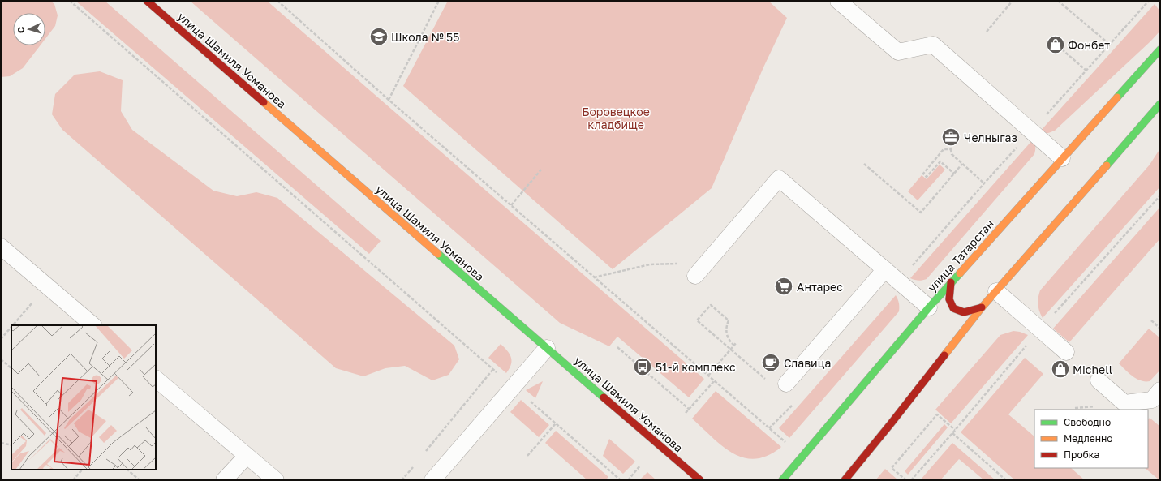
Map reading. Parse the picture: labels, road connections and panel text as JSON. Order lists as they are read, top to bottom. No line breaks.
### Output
{"streets":{"street":["улица Шамиля Усманова","улица Татарстан"]},"parks":["Боровецкое кладбище"],"places":{"school or university":["Школа № 55"],"shop":["Фонбет","Michell"],"office":["Челныгаз"],"supermarket":["Антарес"],"cafe":["Славица"],"bus stop":["51-й комплекс"]},"legend":["Свободно","Медленно","Пробка"],"north":"left"}
